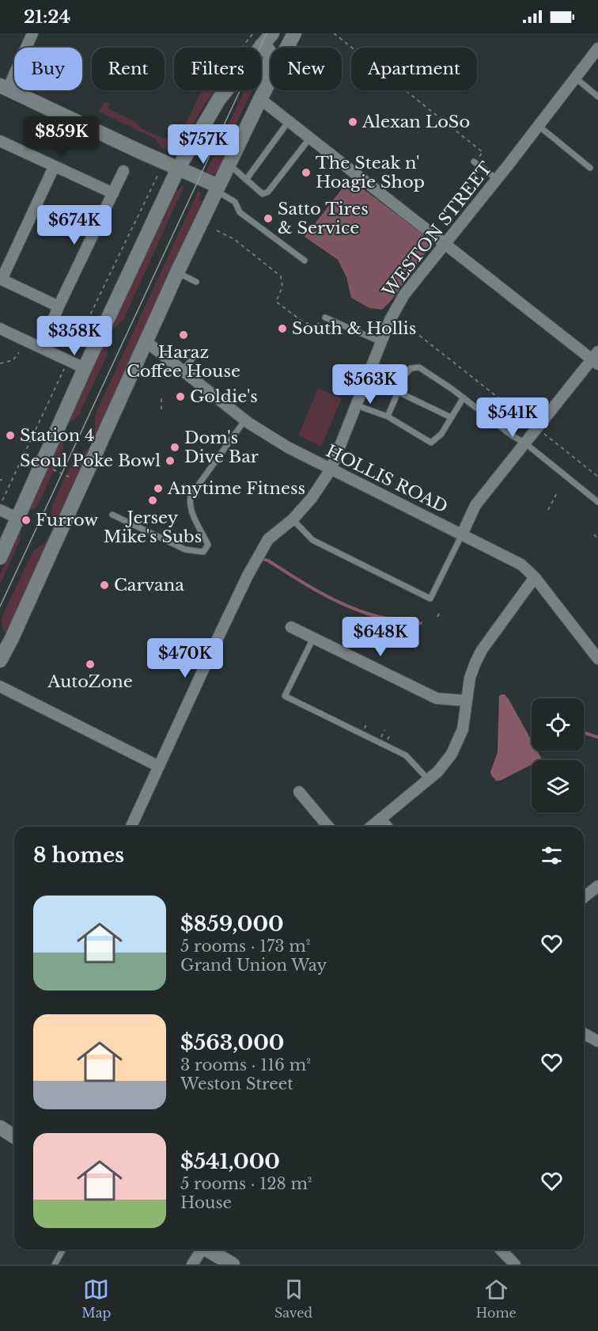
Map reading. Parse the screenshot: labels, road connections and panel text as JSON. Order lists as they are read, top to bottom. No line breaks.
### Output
{"streets":{"street":["WESTON STREET","HOLLIS ROAD"]},"crossings":[["WESTON STREET","HOLLIS ROAD"]],"places":["Alexan LoSo","The Steak n' Hoagie Shop","Satto Tires & Service","South & Hollis","Haraz Coffee House","Goldie's","Station 4","Dom's Dive Bar","Seoul Poke Bowl","Anytime Fitness","Jersey Mike's Subs","Furrow","Carvana","AutoZone"],"page":{"status":"21:24","chip":["Buy","Rent","Filters","New","Apartment"],"price":["$859K","$757K","$674K","$358K","$563K","$541K","$648K","$470K"],"heading":"8 homes","list":[{"name":"$859,000","note":"5 rooms · 173 m² · Grand Union Way"},{"name":"$563,000","note":"3 rooms · 116 m² · Weston Street"},{"name":"$541,000","note":"5 rooms · 128 m² · House"}],"tabs":["Map","Saved","Home"]}}
